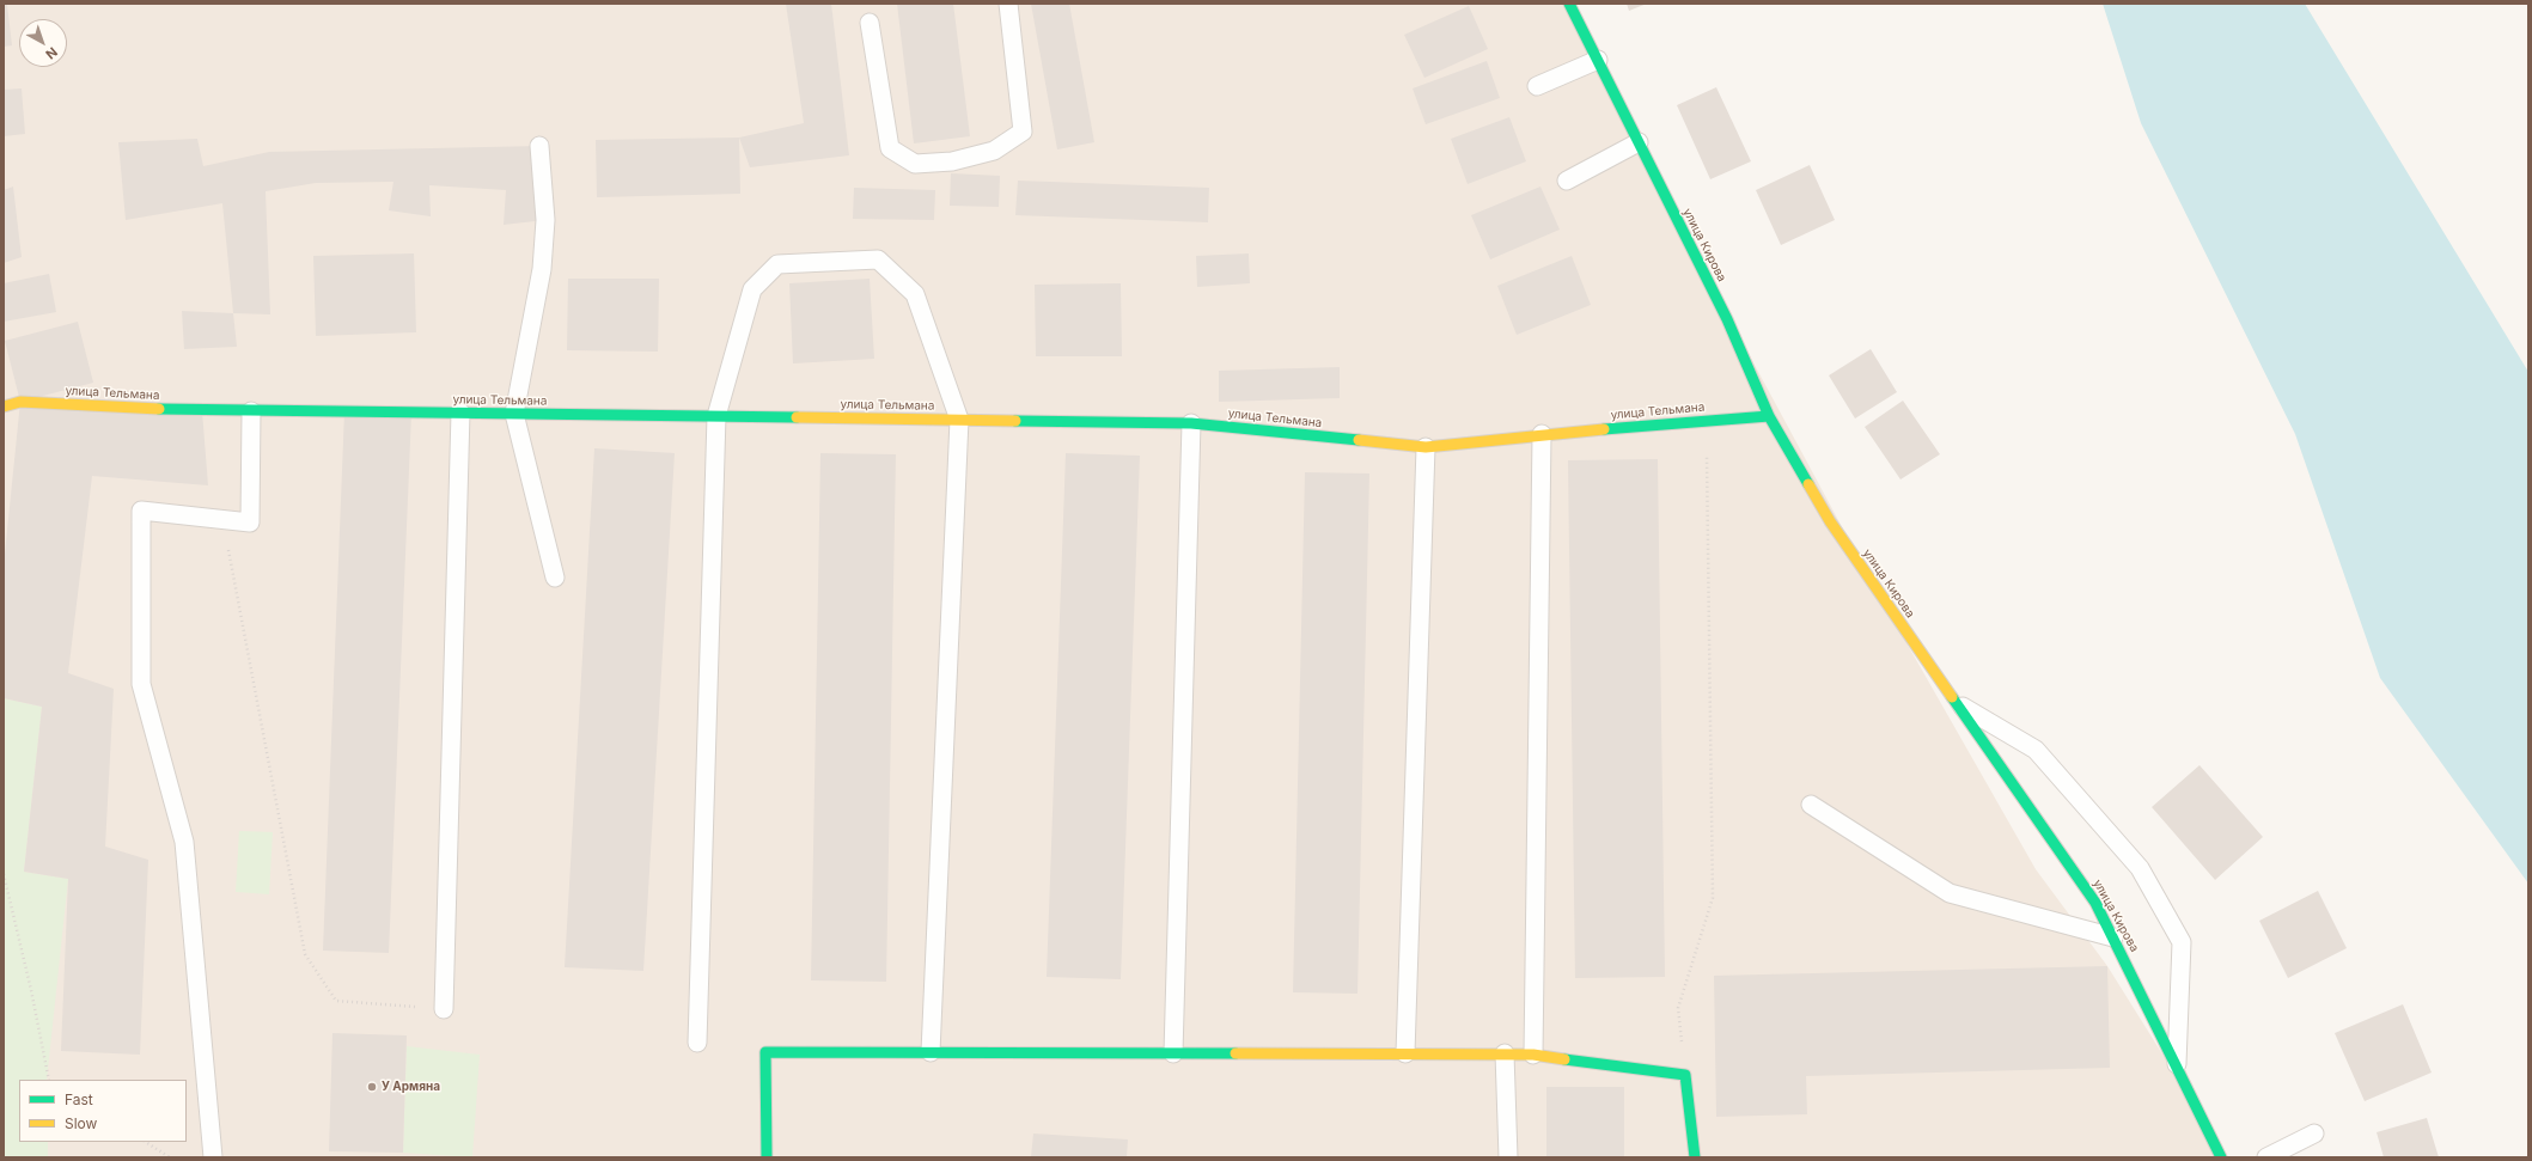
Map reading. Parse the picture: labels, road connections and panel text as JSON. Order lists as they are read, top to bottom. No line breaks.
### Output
{"streets":{"street":["улица Кирова","улица Тельмана"]},"crossings":[["улица Кирова","улица Тельмана"]],"places":["У Армяна"],"legend":["Fast","Slow"],"north":"bottom right"}
